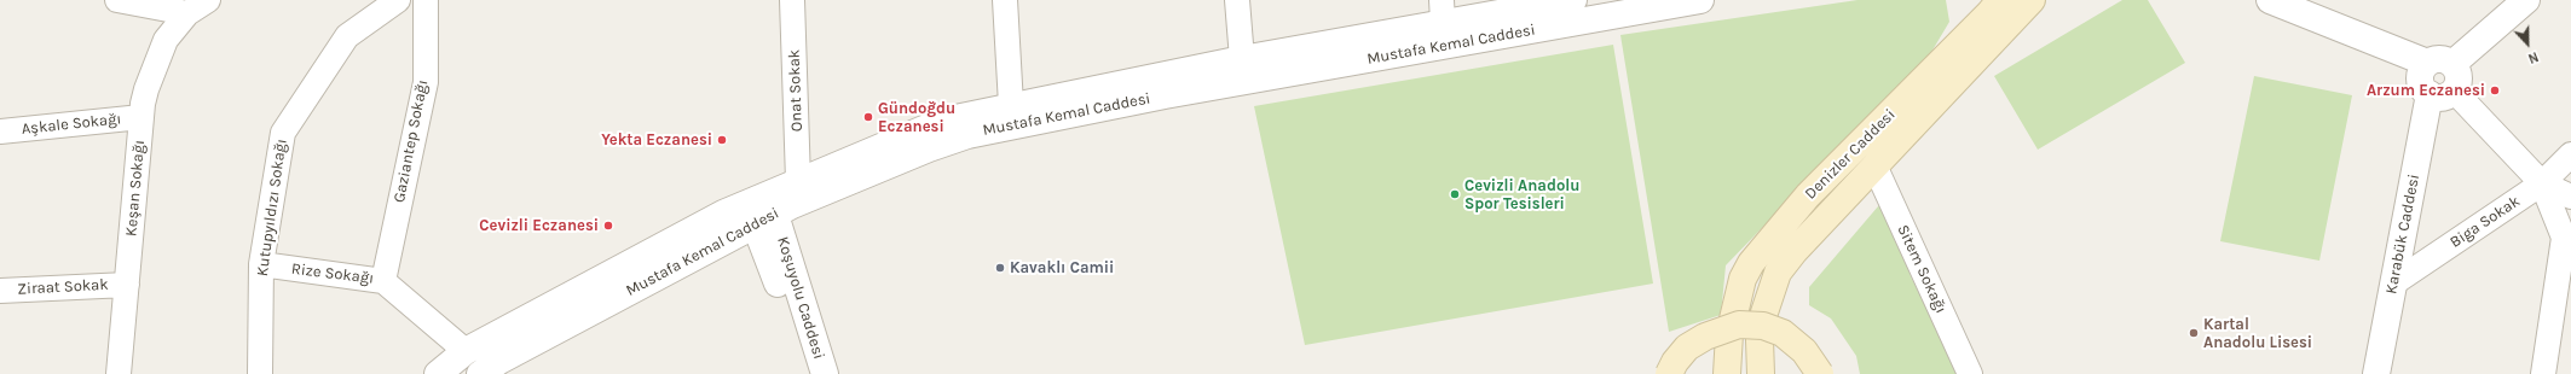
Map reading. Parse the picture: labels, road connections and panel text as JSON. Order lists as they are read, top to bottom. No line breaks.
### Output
{"streets":{"main road":["Denizler Caddesi"],"street":["Mustafa Kemal Caddesi","Onat Sokak","Aşkale Sokağı","Gaziantep Sokağı","Keşan Sokağı","Kutupyıldızı Sokağı","Biga Sokak","Karabük Caddesi","Sitem Sokağı","Rize Sokağı","Ziraat Sokak","Koşuyolu Caddesi"]},"crossings":[["Mustafa Kemal Caddesi","Onat Sokak"],["Mustafa Kemal Caddesi","Rize Sokağı"],["Mustafa Kemal Caddesi","Koşuyolu Caddesi"],["Aşkale Sokağı","Keşan Sokağı"],["Gaziantep Sokağı","Rize Sokağı"],["Denizler Caddesi","Sitem Sokağı"],["Keşan Sokağı","Ziraat Sokak"],["Kutupyıldızı Sokağı","Rize Sokağı"],["Biga Sokak","Karabük Caddesi"]],"places":["Arzum Eczanesi","Gündoğdu Eczanesi","Yekta Eczanesi","Cevizli Anadolu Spor Tesisleri","Cevizli Eczanesi","Kavaklı Camii","Kartal Anadolu Lisesi"],"north":"bottom"}
